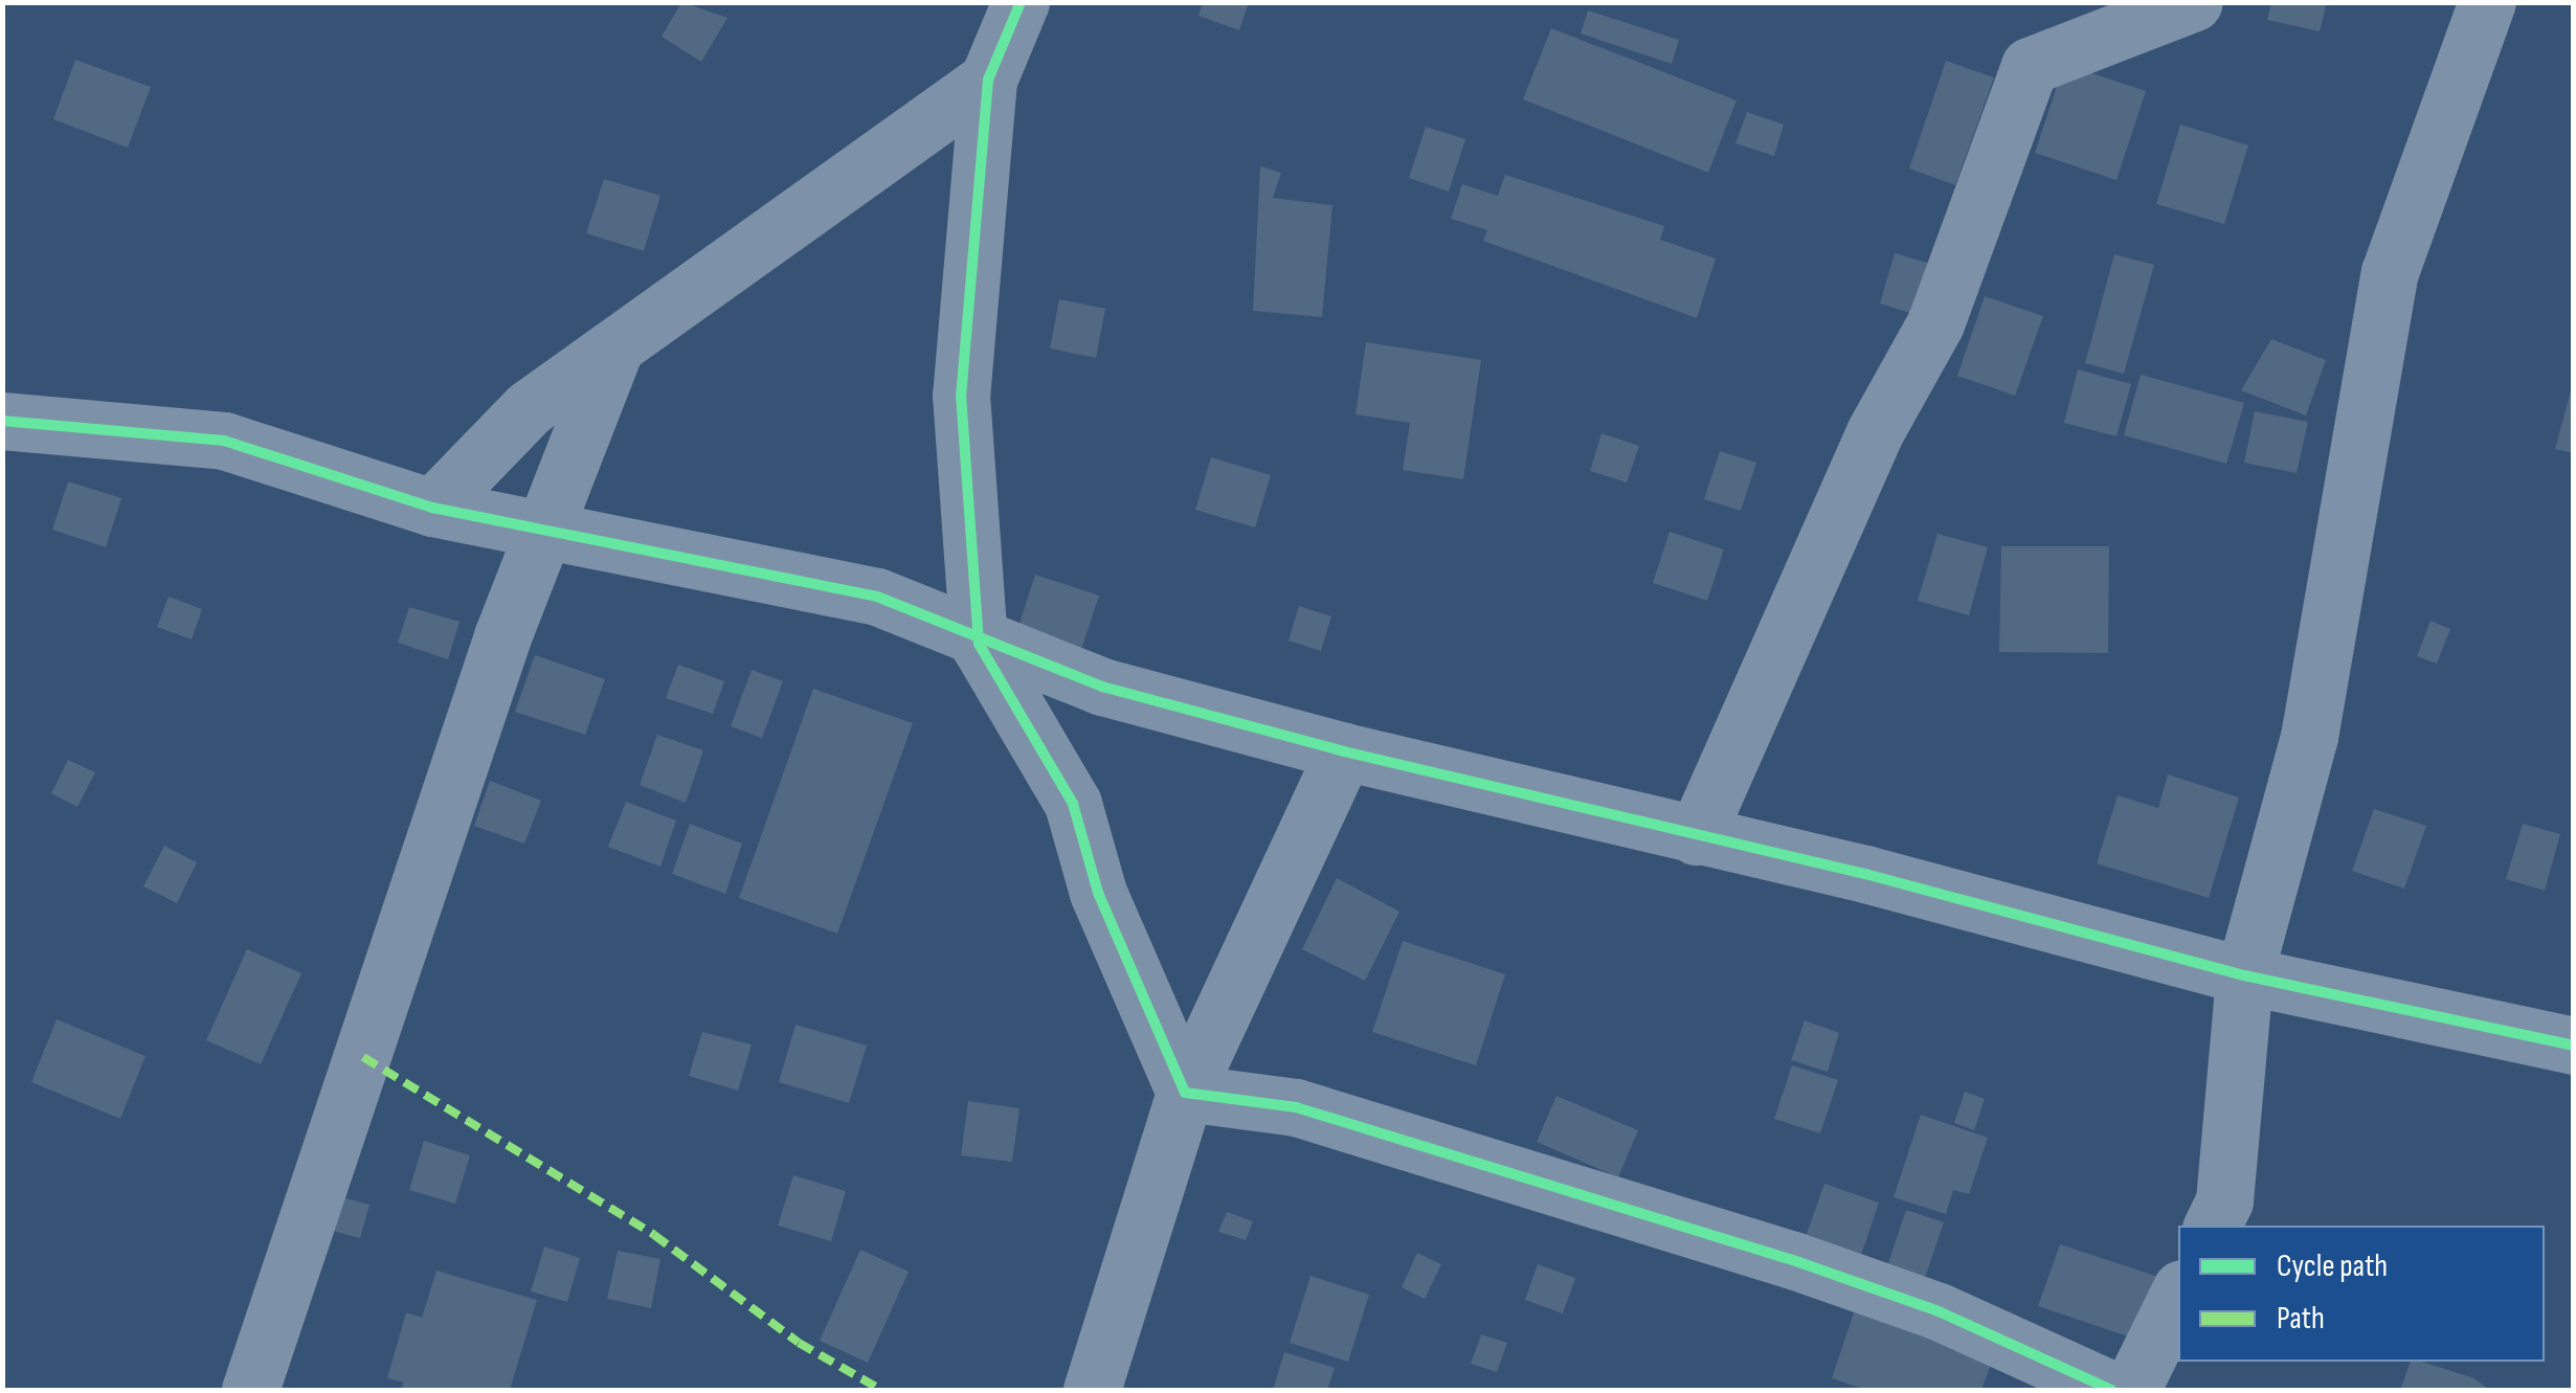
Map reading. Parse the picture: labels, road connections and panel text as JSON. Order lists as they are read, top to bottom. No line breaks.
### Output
{"legend":["Cycle path","Path"]}
